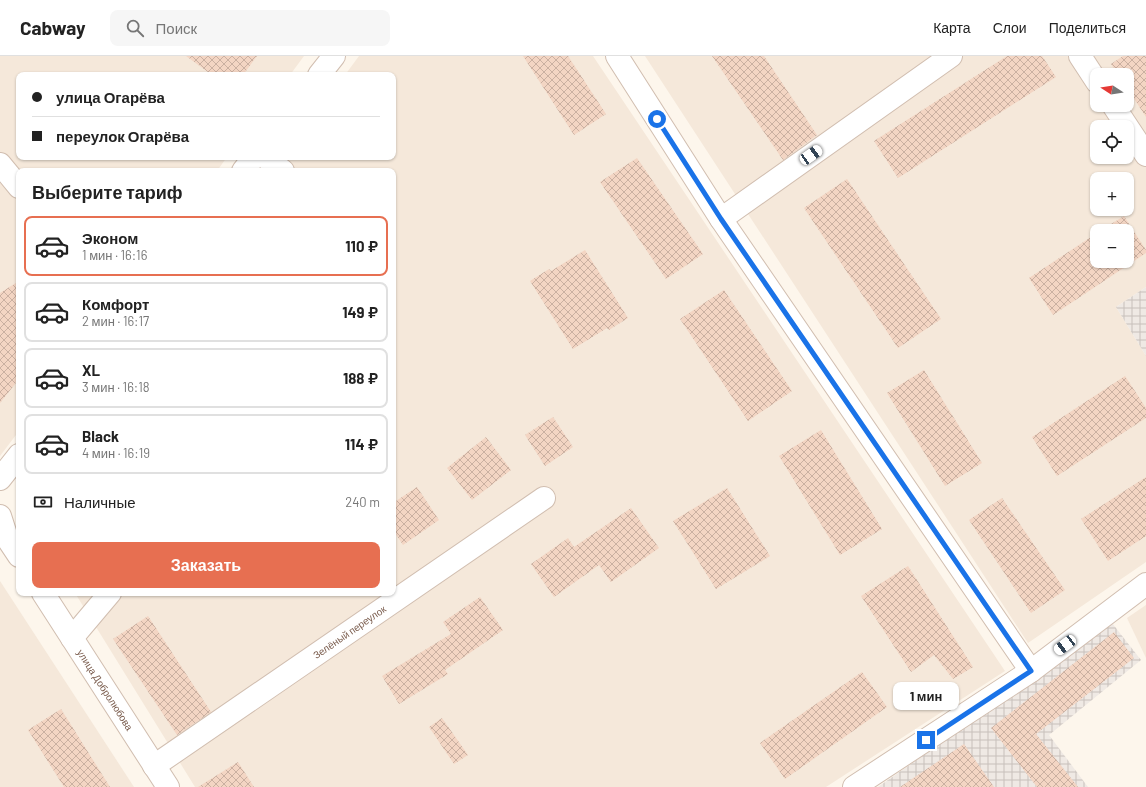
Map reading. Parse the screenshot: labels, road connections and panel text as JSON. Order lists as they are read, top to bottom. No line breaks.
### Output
{"streets":{"street":["Зелёный переулок","улица Добролюбова"]},"crossings":[["Зелёный переулок","улица Добролюбова"]],"north":"left","page":{"header":"Cabway","search":"Поиск","nav":["Карта","Слои","Поделиться"],"map_buttons":["+","−"],"banner":["улица Огарёва","переулок Огарёва"],"heading":"Выберите тариф","list":[{"name":"Эконом","note":"1 мин · 16:16","value":"110 ₽"},{"name":"Комфорт","note":"2 мин · 16:17","value":"149 ₽"},{"name":"XL","note":"3 мин · 16:18","value":"188 ₽"},{"name":"Black","note":"4 мин · 16:19","value":"114 ₽"}],"pay":["Наличные","240 m"],"buttons":"Заказать","bubble":"1 мин"}}
